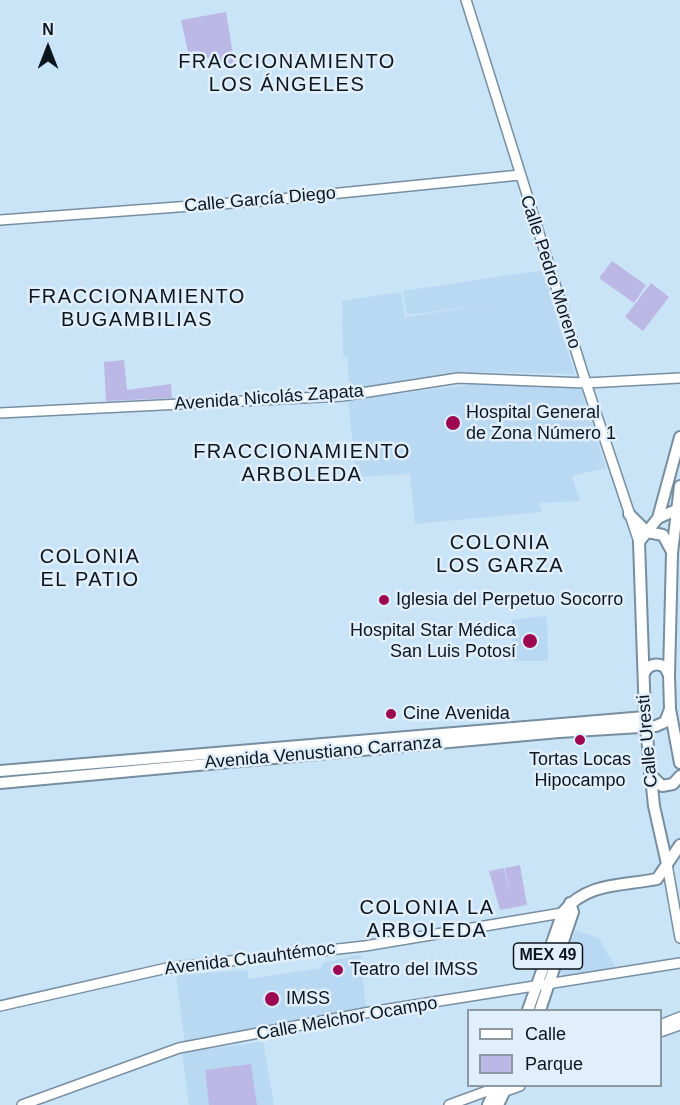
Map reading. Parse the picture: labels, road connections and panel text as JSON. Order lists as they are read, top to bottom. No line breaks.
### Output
{"streets":{"main road":["Calle Uresti","Avenida Venustiano Carranza","MEX 49","Avenida Cuauhtémoc"],"street":["Calle García Diego","Calle Pedro Moreno","Avenida Nicolás Zapata","Calle Melchor Ocampo"]},"crossings":[["Calle García Diego","Calle Pedro Moreno"],["Calle Pedro Moreno","Avenida Nicolás Zapata"],["Calle Pedro Moreno","Calle Uresti"],["Calle Uresti","Avenida Venustiano Carranza"],["Calle Uresti","Avenida Cuauhtémoc"],["MEX 49","Avenida Cuauhtémoc"],["MEX 49","Calle Melchor Ocampo"]],"districts":["FRACCIONAMIENTO LOS ÁNGELES","FRACCIONAMIENTO BUGAMBILIAS","FRACCIONAMIENTO ARBOLEDA","COLONIA LOS GARZA","COLONIA EL PATIO","COLONIA LA ARBOLEDA"],"places":["Hospital General de Zona Número 1","Iglesia del Perpetuo Socorro","Hospital Star Médica San Luis Potosí","Cine Avenida","Tortas Locas Hipocampo","Teatro del IMSS","IMSS"],"legend":["Calle","Parque"],"north":"top"}
